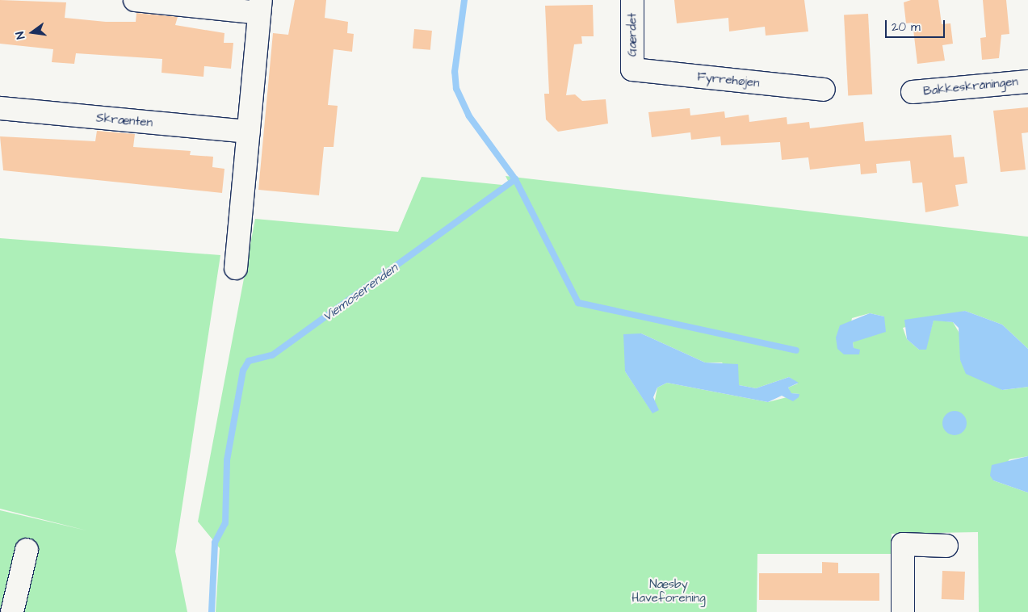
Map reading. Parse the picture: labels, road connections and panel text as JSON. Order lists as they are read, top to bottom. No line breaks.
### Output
{"streets":{"street":["Gærdet","Fyrrehøjen","Bakkeskråningen","Skrænten"]},"crossings":[["Gærdet","Fyrrehøjen"]],"water":["Viemoserenden"],"parks":["Næsby Haveforening"],"scale_bar":"20 m","north":"left"}
